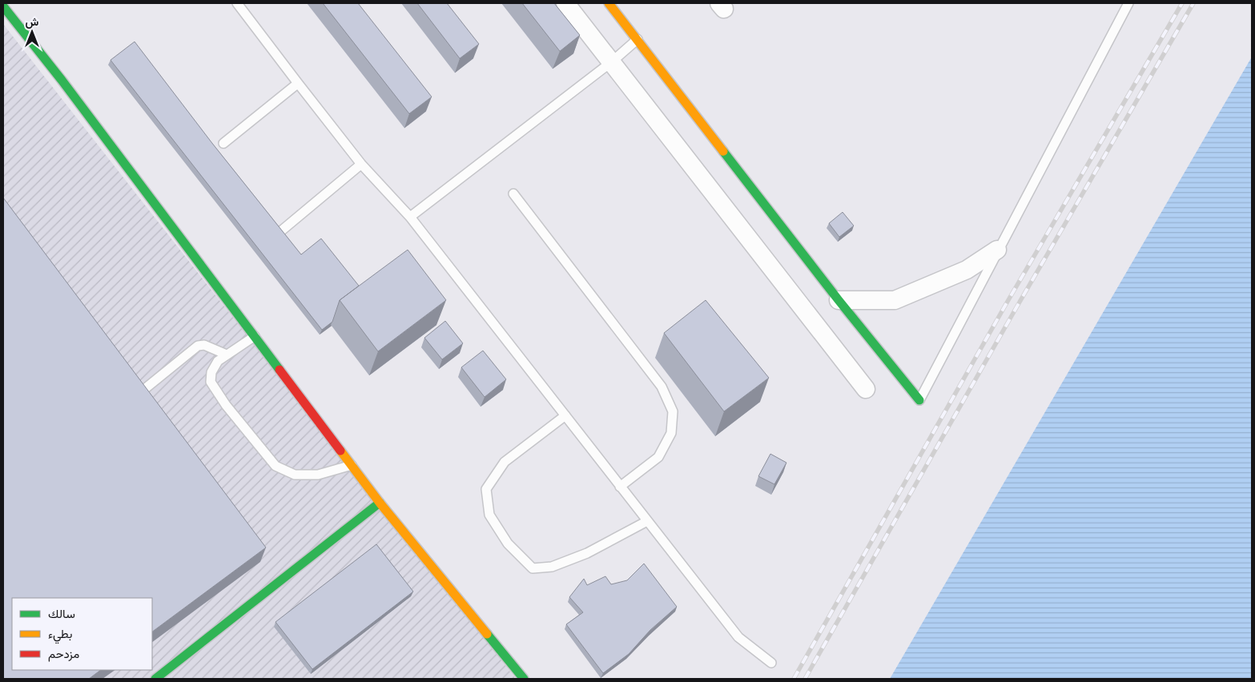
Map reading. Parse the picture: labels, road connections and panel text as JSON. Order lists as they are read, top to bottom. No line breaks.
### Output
{"legend":["سالك","بطيء","مزدحم"],"north":"top"}
